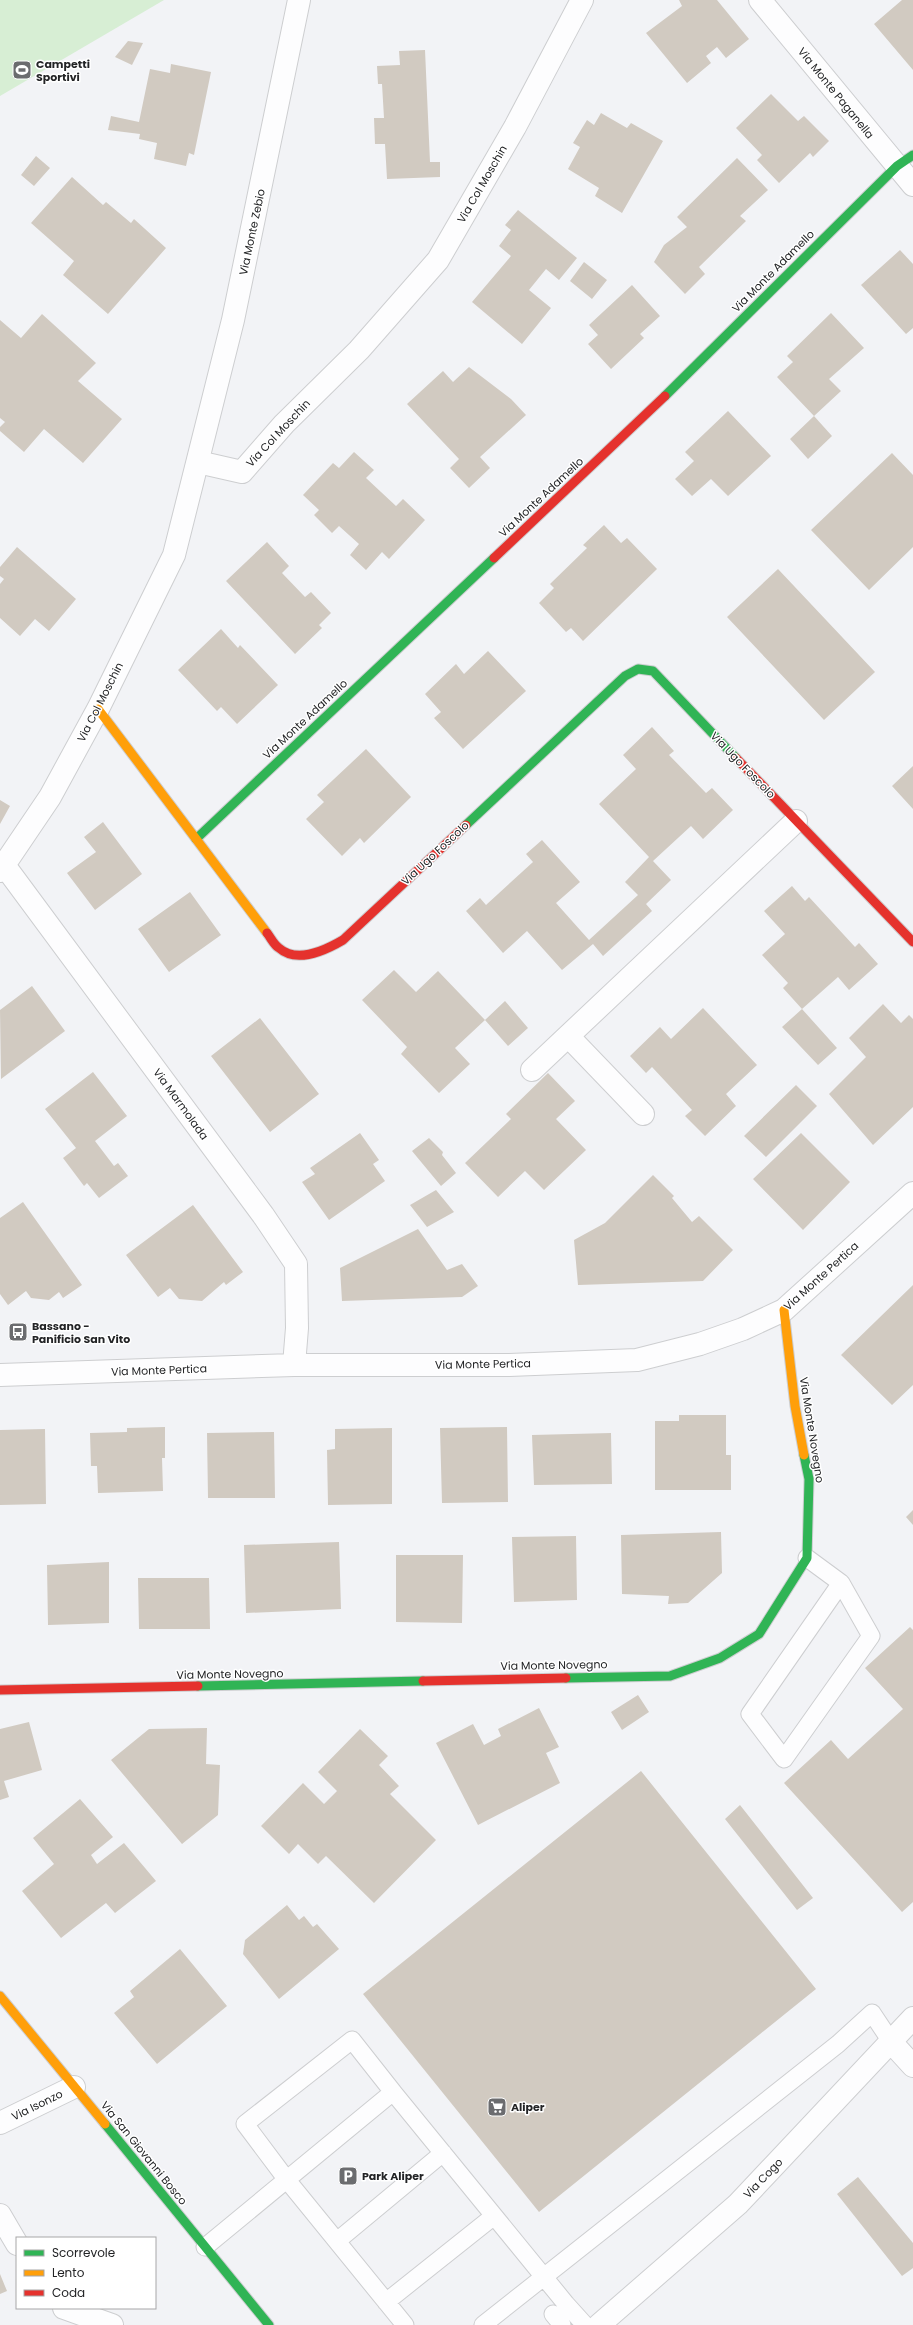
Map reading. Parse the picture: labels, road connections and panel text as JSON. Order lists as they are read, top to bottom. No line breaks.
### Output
{"streets":{"street":["Via Monte Paganella","Via Col Moschin","Via Monte Zebio","Via Monte Adamello","Via Ugo Foscolo","Via Marmolada","Via Monte Pertica","Via Monte Novegno","Via Isonzo","Via San Giovanni Bosco","Via Cogo"]},"crossings":[["Via Monte Paganella","Via Monte Adamello"],["Via Col Moschin","Via Monte Zebio"],["Via Col Moschin","Via Ugo Foscolo"],["Via Col Moschin","Via Marmolada"],["Via Monte Adamello","Via Ugo Foscolo"],["Via Marmolada","Via Monte Pertica"],["Via Monte Pertica","Via Monte Novegno"],["Via Isonzo","Via San Giovanni Bosco"]],"places":{"sports":["Campetti Sportivi"],"bus stop":["Bassano - Panificio San Vito"],"supermarket":["Aliper"],"parking":["Park Aliper"]},"legend":["Scorrevole","Lento","Coda"]}
